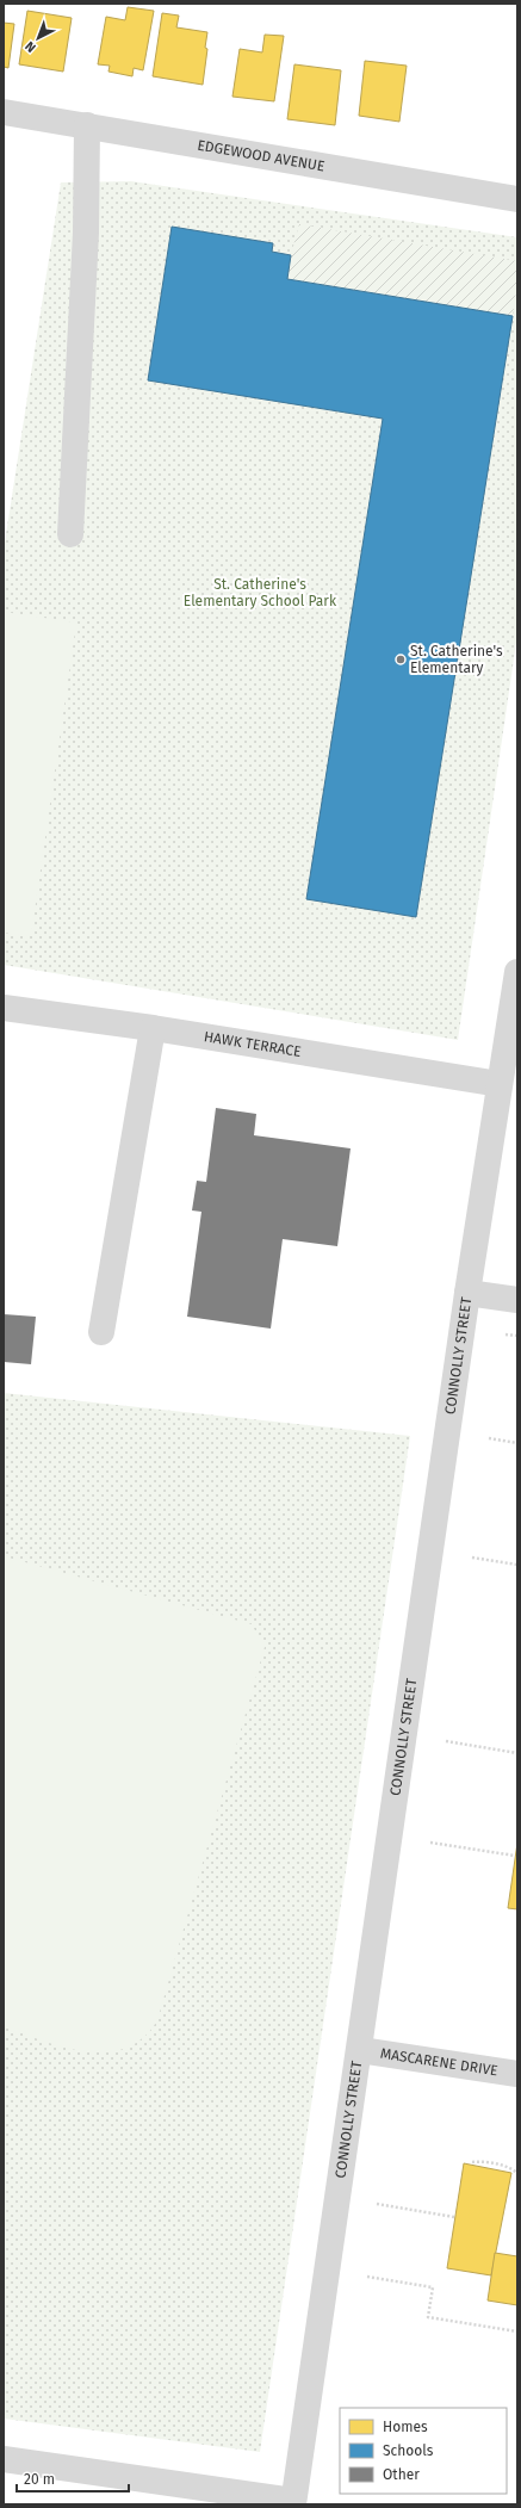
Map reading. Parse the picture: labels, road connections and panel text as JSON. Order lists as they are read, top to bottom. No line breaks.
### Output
{"streets":{"street":["EDGEWOOD AVENUE","HAWK TERRACE","CONNOLLY STREET","MASCARENE DRIVE"]},"crossings":[["HAWK TERRACE","CONNOLLY STREET"],["CONNOLLY STREET","MASCARENE DRIVE"]],"parks":["St. Catherine's Elementary School Park"],"places":["St. Catherine's Elementary"],"legend":["Homes","Schools","Other"],"scale_bar":"20 m","north":"bottom left"}
